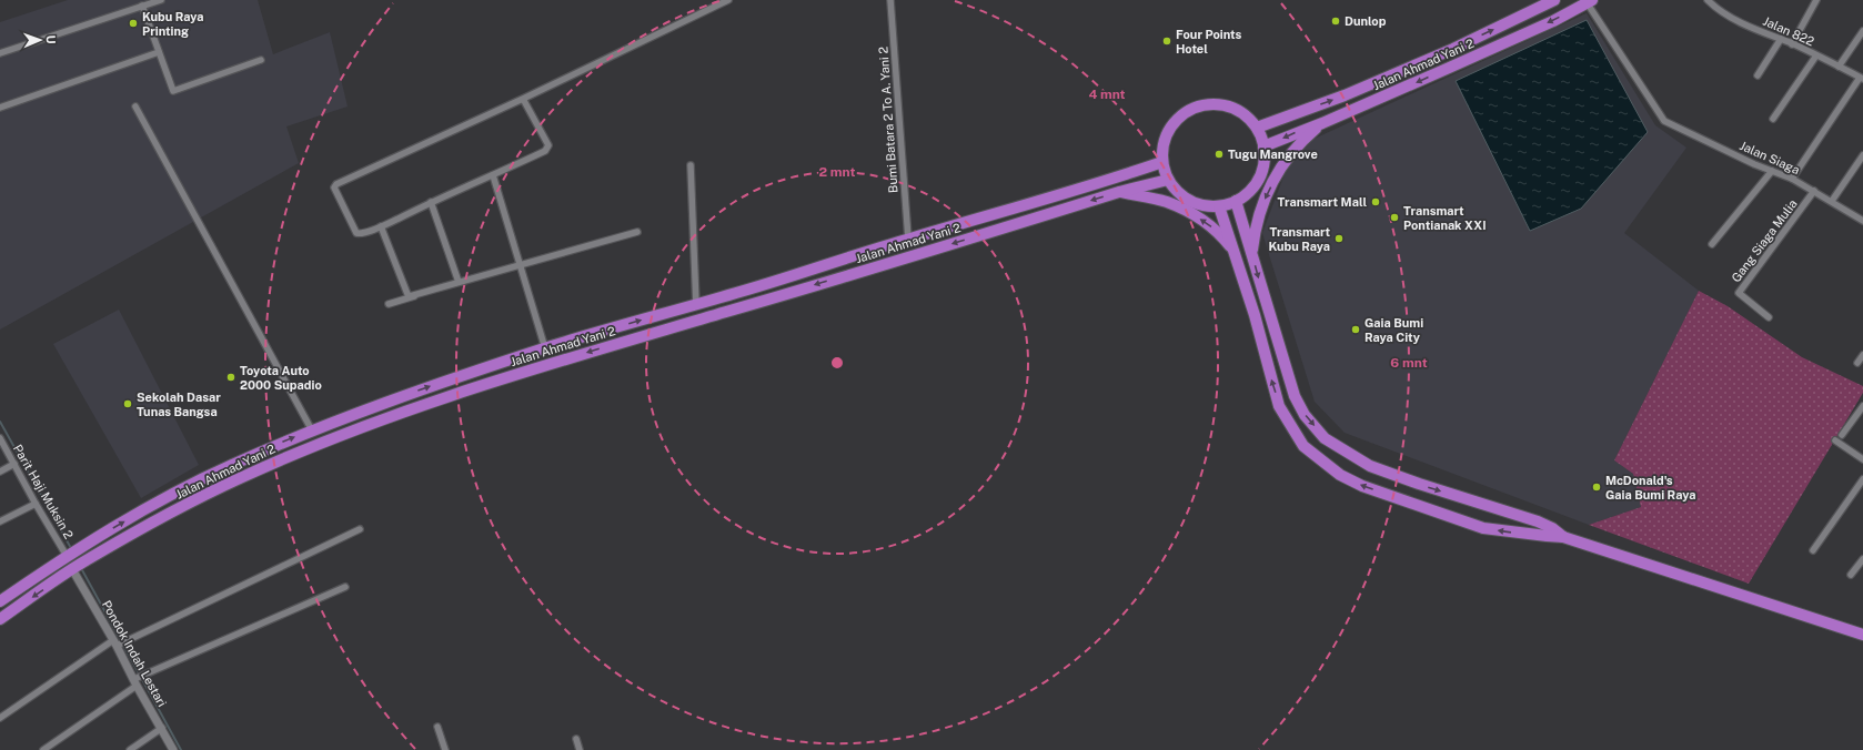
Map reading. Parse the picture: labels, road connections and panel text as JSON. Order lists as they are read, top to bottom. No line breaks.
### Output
{"streets":{"highway":["Jalan Ahmad Yani 2"],"street":["Jalan 822","Bumi Batara 2 To A. Yani 2","Jalan Siaga","Gang Siaga Mulia","Parit Haji Muksin 2","Pondok Indah Lestari"]},"crossings":[["Jalan Ahmad Yani 2","Bumi Batara 2 To A. Yani 2"],["Jalan Ahmad Yani 2","Jalan Siaga"],["Jalan Ahmad Yani 2","Parit Haji Muksin 2"],["Jalan Ahmad Yani 2","Pondok Indah Lestari"],["Jalan Siaga","Gang Siaga Mulia"]],"places":["Dunlop","Kubu Raya Printing","Four Points Hotel","Tugu Mangrove","Transmart Mall","Transmart Pontianak XXI","Transmart Kubu Raya","Gaia Bumi Raya City","Toyota Auto 2000 Supadio","Sekolah Dasar Tunas Bangsa","McDonald's Gaia Bumi Raya"],"north":"right","rings":["4 mnt","2 mnt","6 mnt"]}
